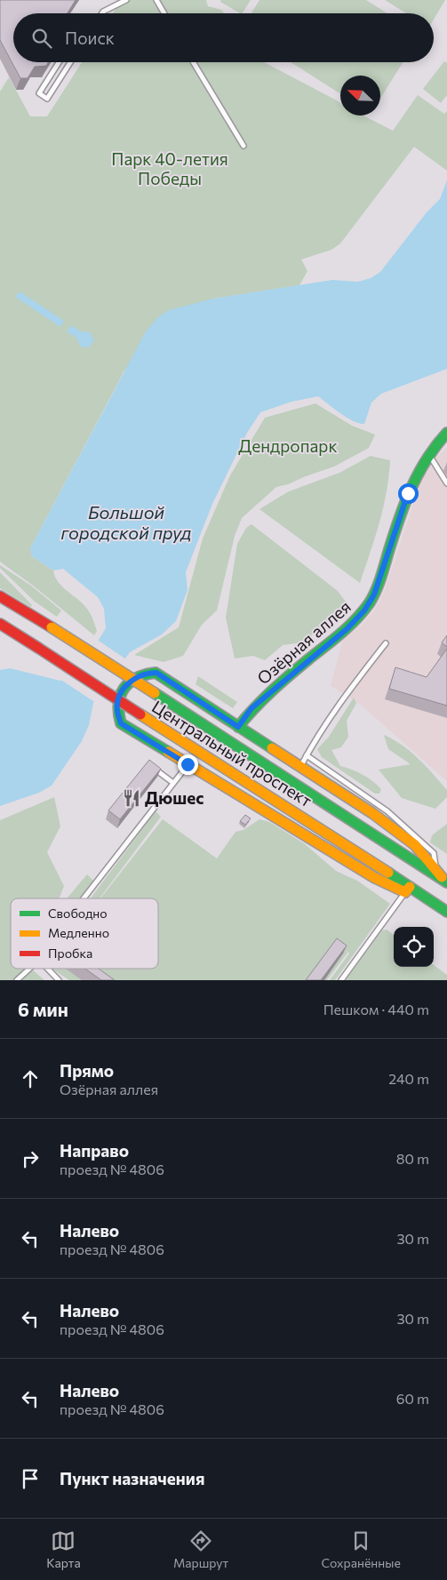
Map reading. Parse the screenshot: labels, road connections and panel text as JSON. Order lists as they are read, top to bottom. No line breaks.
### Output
{"streets":{"street":["Озёрная аллея","Центральный проспект"]},"water":["Большой городской пруд"],"parks":["Парк 40-летия Победы","Дендропарк"],"places":{"restaurant":["Дюшес"]},"legend":["Свободно","Медленно","Пробка"],"north":"top left","page":{"search":"Поиск","heading":["6 мин","Пешком · 440 m"],"list":[["Прямо","Озёрная аллея","240 m"],["Направо","проезд № 4806","80 m"],["Налево","проезд № 4806","30 m"],["Налево","проезд № 4806","30 m"],["Налево","проезд № 4806","60 m"],"Пункт назначения"],"nav":["Карта","Маршрут","Сохранённые"]}}
